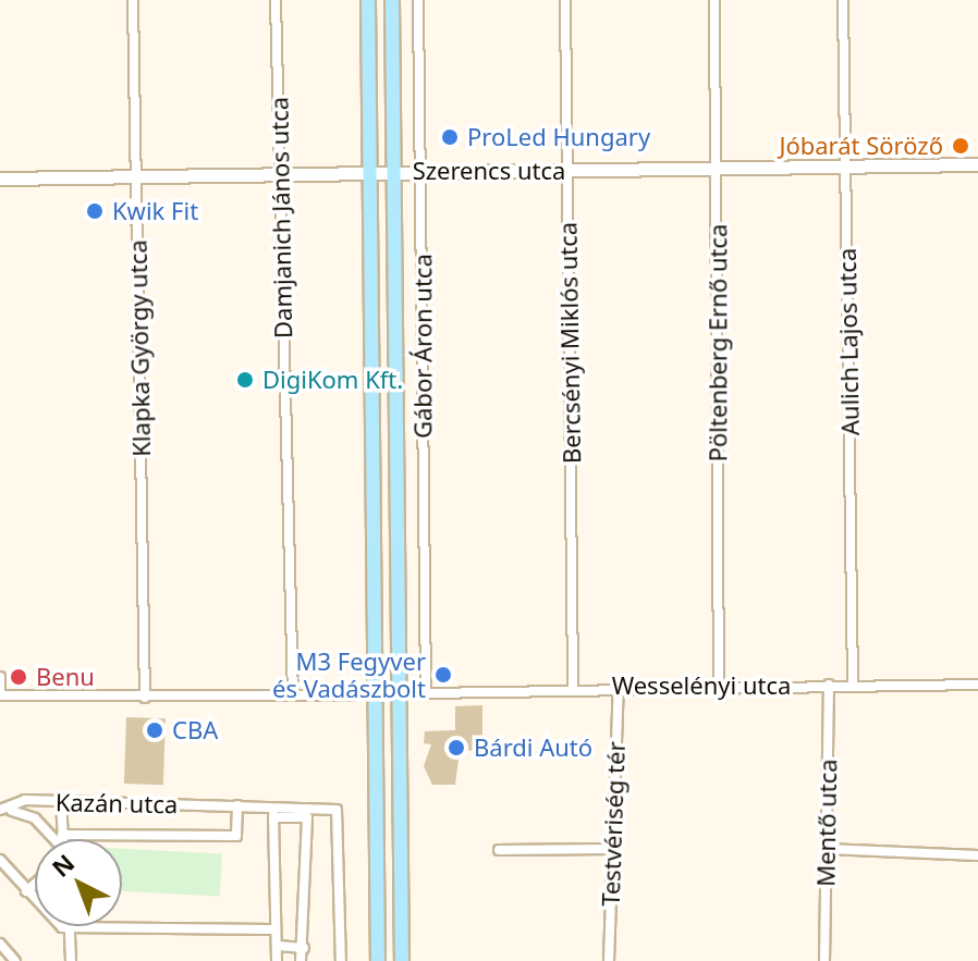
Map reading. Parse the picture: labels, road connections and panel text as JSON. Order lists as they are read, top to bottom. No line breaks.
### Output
{"streets":{"street":["Szerencs utca","Damjanich János utca","Aulich Lajos utca","Bercsényi Miklós utca","Pöltenberg Ernő utca","Gábor Áron utca","Klapka György utca","Wesselényi utca","Kazán utca","Mentő utca","Testvériség tér"]},"crossings":[["Szerencs utca","Damjanich János utca"],["Szerencs utca","Aulich Lajos utca"],["Szerencs utca","Bercsényi Miklós utca"],["Szerencs utca","Pöltenberg Ernő utca"],["Szerencs utca","Gábor Áron utca"],["Szerencs utca","Klapka György utca"],["Aulich Lajos utca","Wesselényi utca"],["Bercsényi Miklós utca","Wesselényi utca"],["Pöltenberg Ernő utca","Wesselényi utca"],["Gábor Áron utca","Wesselényi utca"],["Wesselényi utca","Mentő utca"],["Wesselényi utca","Testvériség tér"]],"places":["ProLed Hungary","Jóbarát Söröző","Kwik Fit","DigiKom Kft.","M3 Fegyver és Vadászbolt","Benu","CBA","Bárdi Autó"],"north":"top left"}
